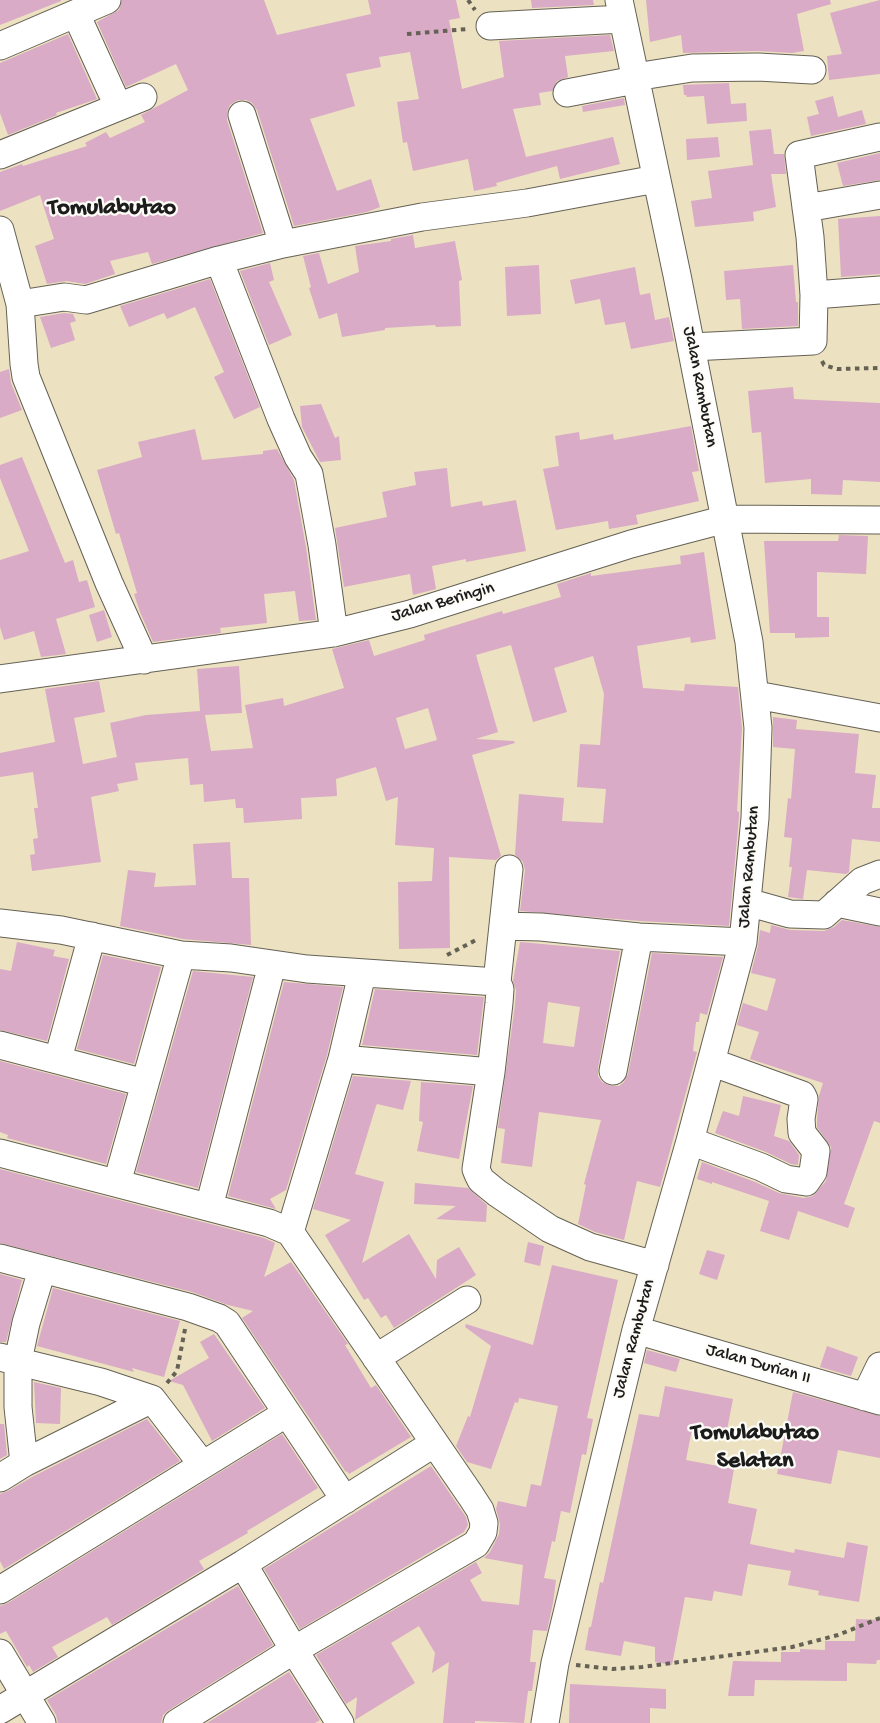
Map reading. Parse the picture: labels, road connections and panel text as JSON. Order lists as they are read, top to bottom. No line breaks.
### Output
{"streets":{"street":["Jalan Rambutan","Jalan Beringin","Jalan Durian II"]},"crossings":[["Jalan Rambutan","Jalan Beringin"],["Jalan Rambutan","Jalan Durian II"]],"districts":["Tomulabutao","Tomulabutao Selatan"]}
